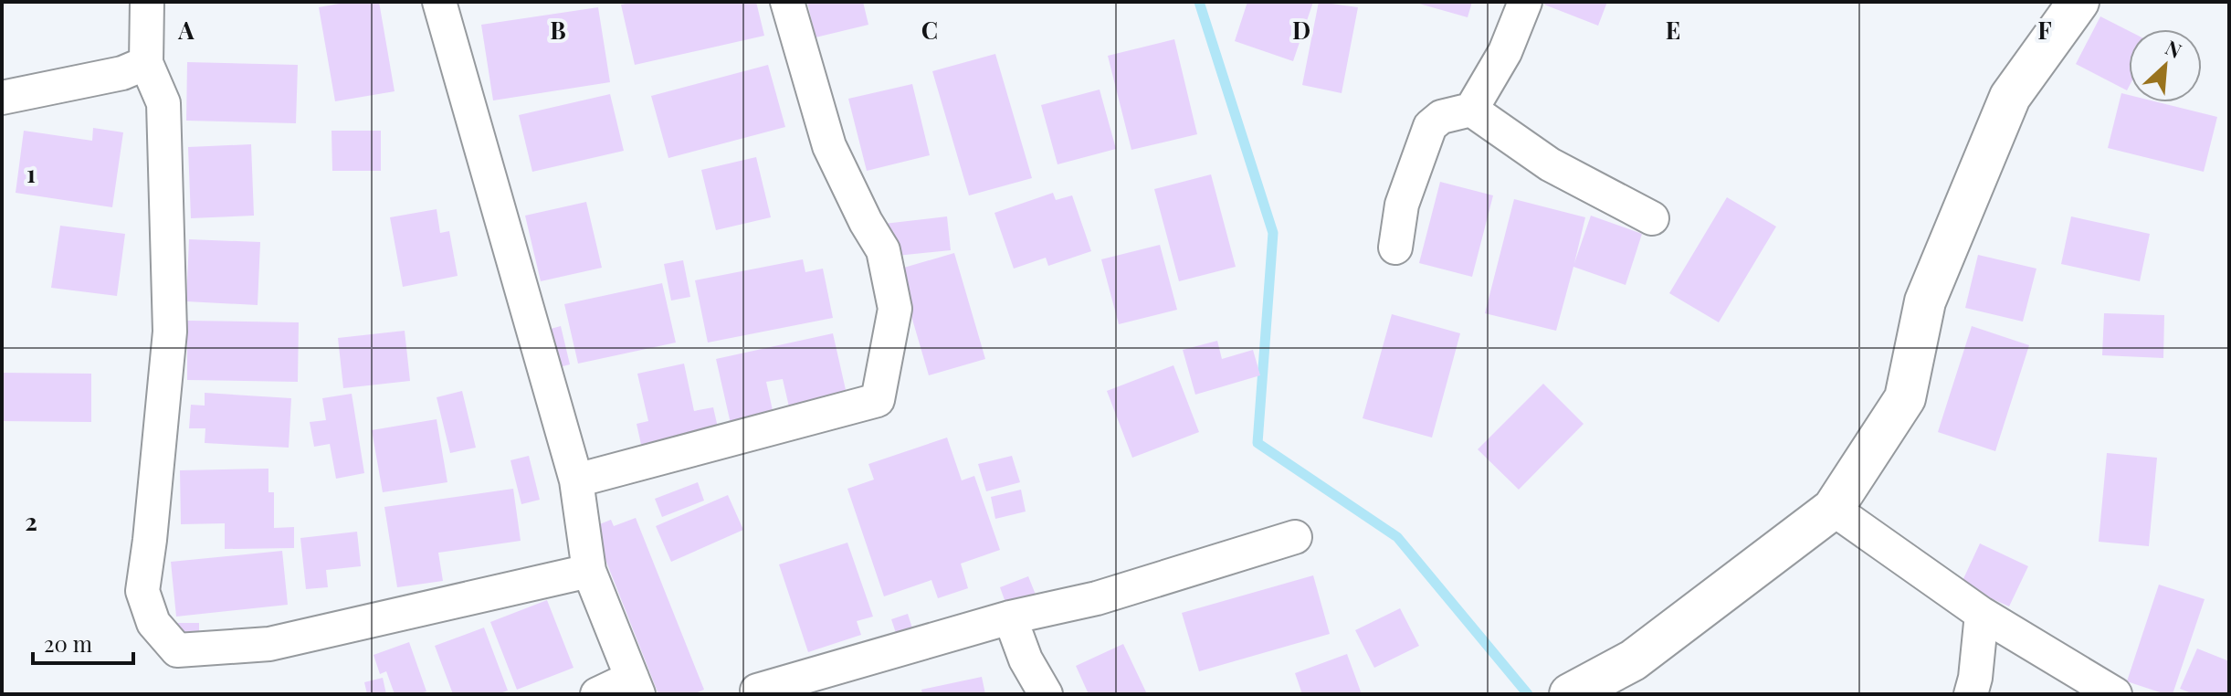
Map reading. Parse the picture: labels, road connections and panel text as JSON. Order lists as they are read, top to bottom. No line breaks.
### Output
{"scale_bar":"20 m","north":"top right","grid":{"columns":["A","B","C","D","E","F"],"rows":["1","2"]}}
